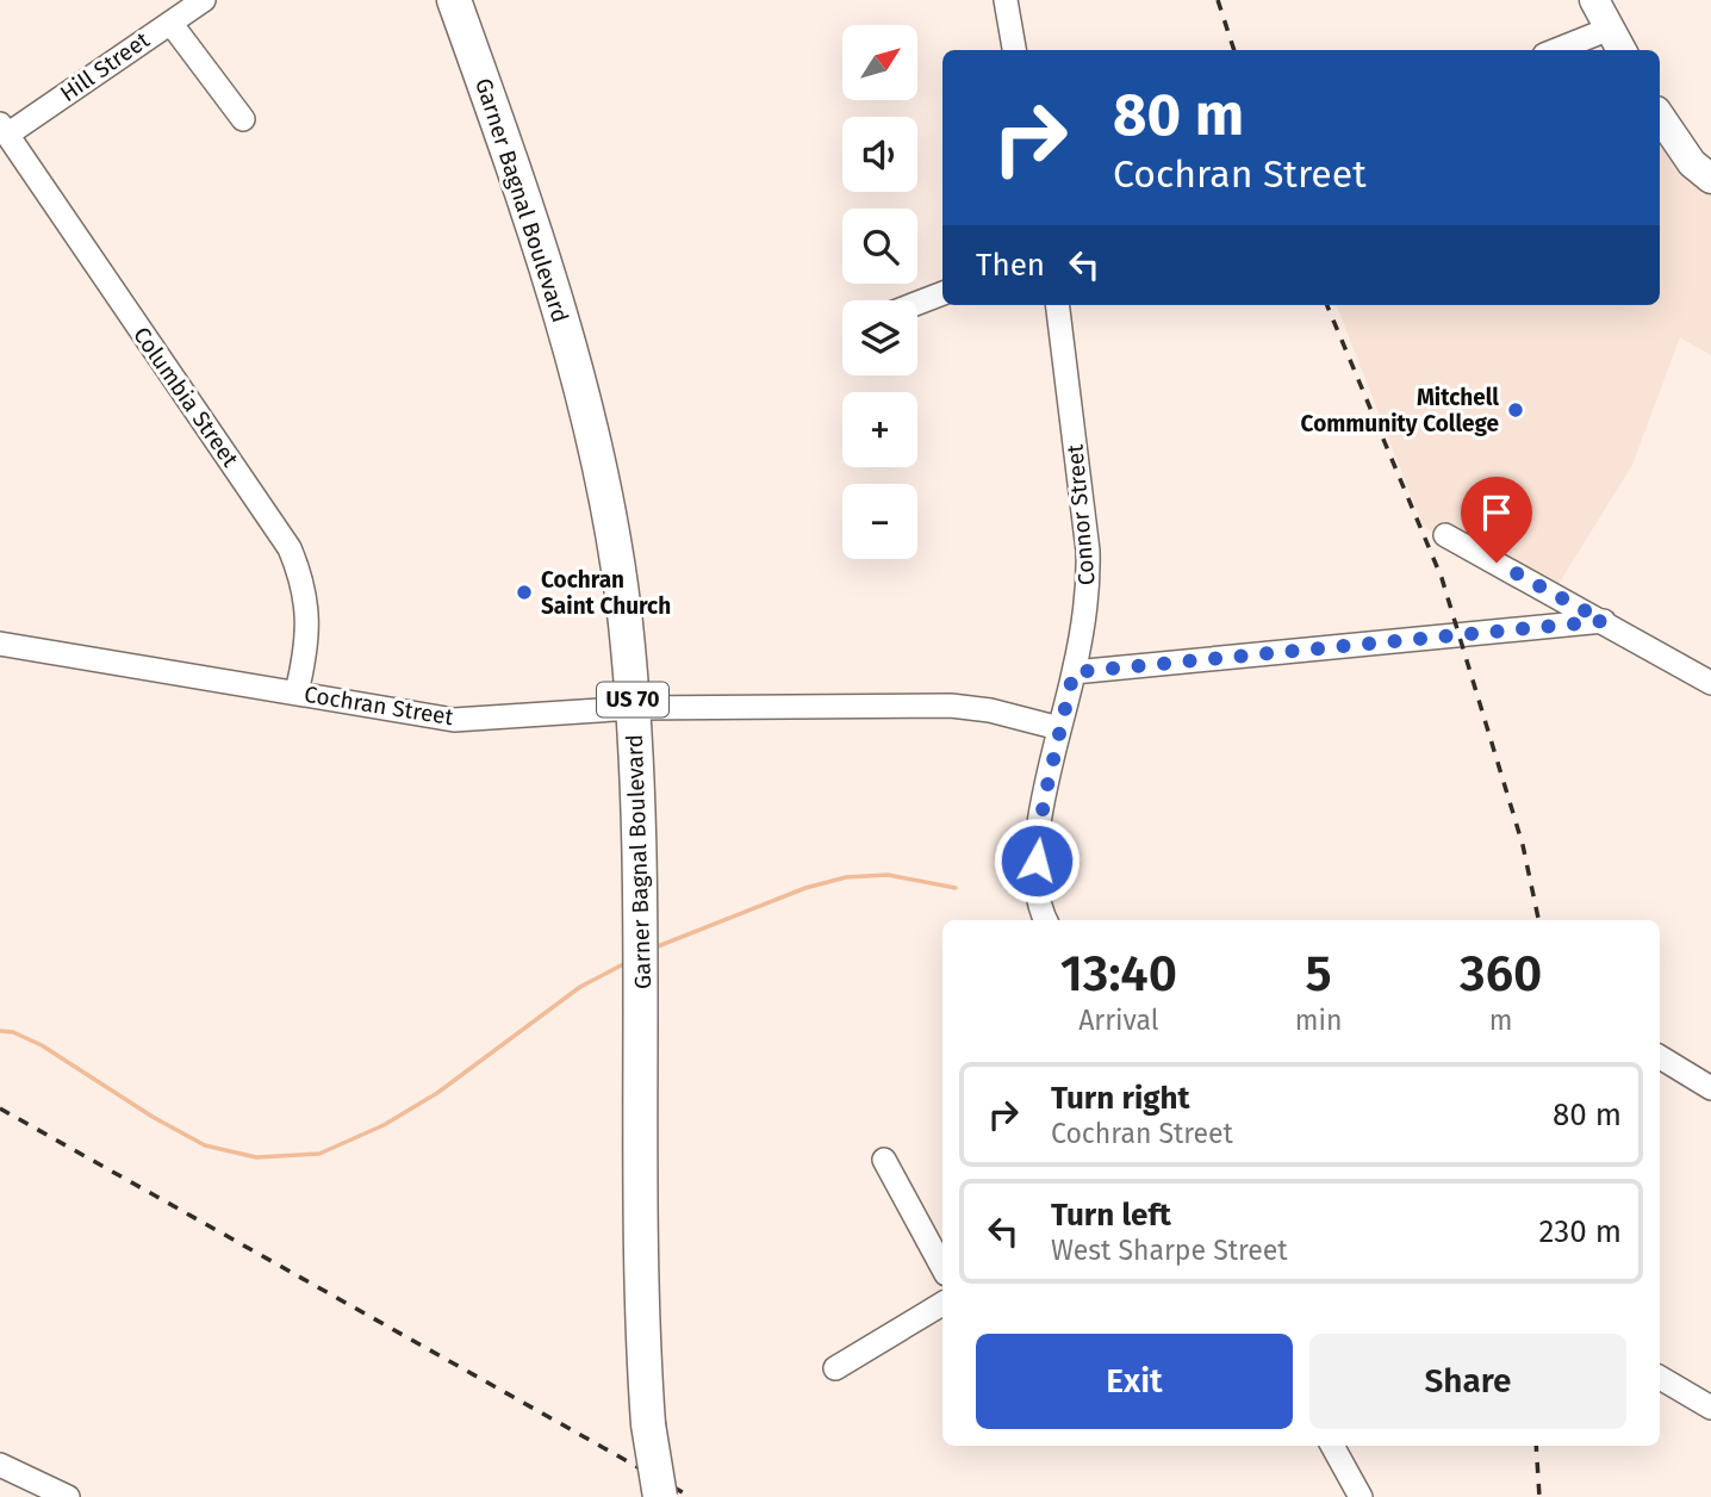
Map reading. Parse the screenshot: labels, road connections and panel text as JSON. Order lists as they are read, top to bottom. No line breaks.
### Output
{"streets":{"highway":["Garner Bagnal Boulevard","US 70"],"street":["Hill Street","Columbia Street","Connor Street","Cochran Street"]},"crossings":[["Hill Street","Columbia Street"],["Garner Bagnal Boulevard","Cochran Street"],["Columbia Street","Cochran Street"],["Connor Street","Cochran Street"]],"places":["Mitchell Community College","Cochran Saint Church"],"north":"top right","page":{"map_buttons":["+","−"],"turn":["80 m","Cochran Street"],"then":"Then","eta":["13:40","Arrival","5","min","360","m"],"list":[{"name":"Turn right","note":"Cochran Street","value":"80 m"},{"name":"Turn left","note":"West Sharpe Street","value":"230 m"}],"buttons":["Exit","Share"]}}
